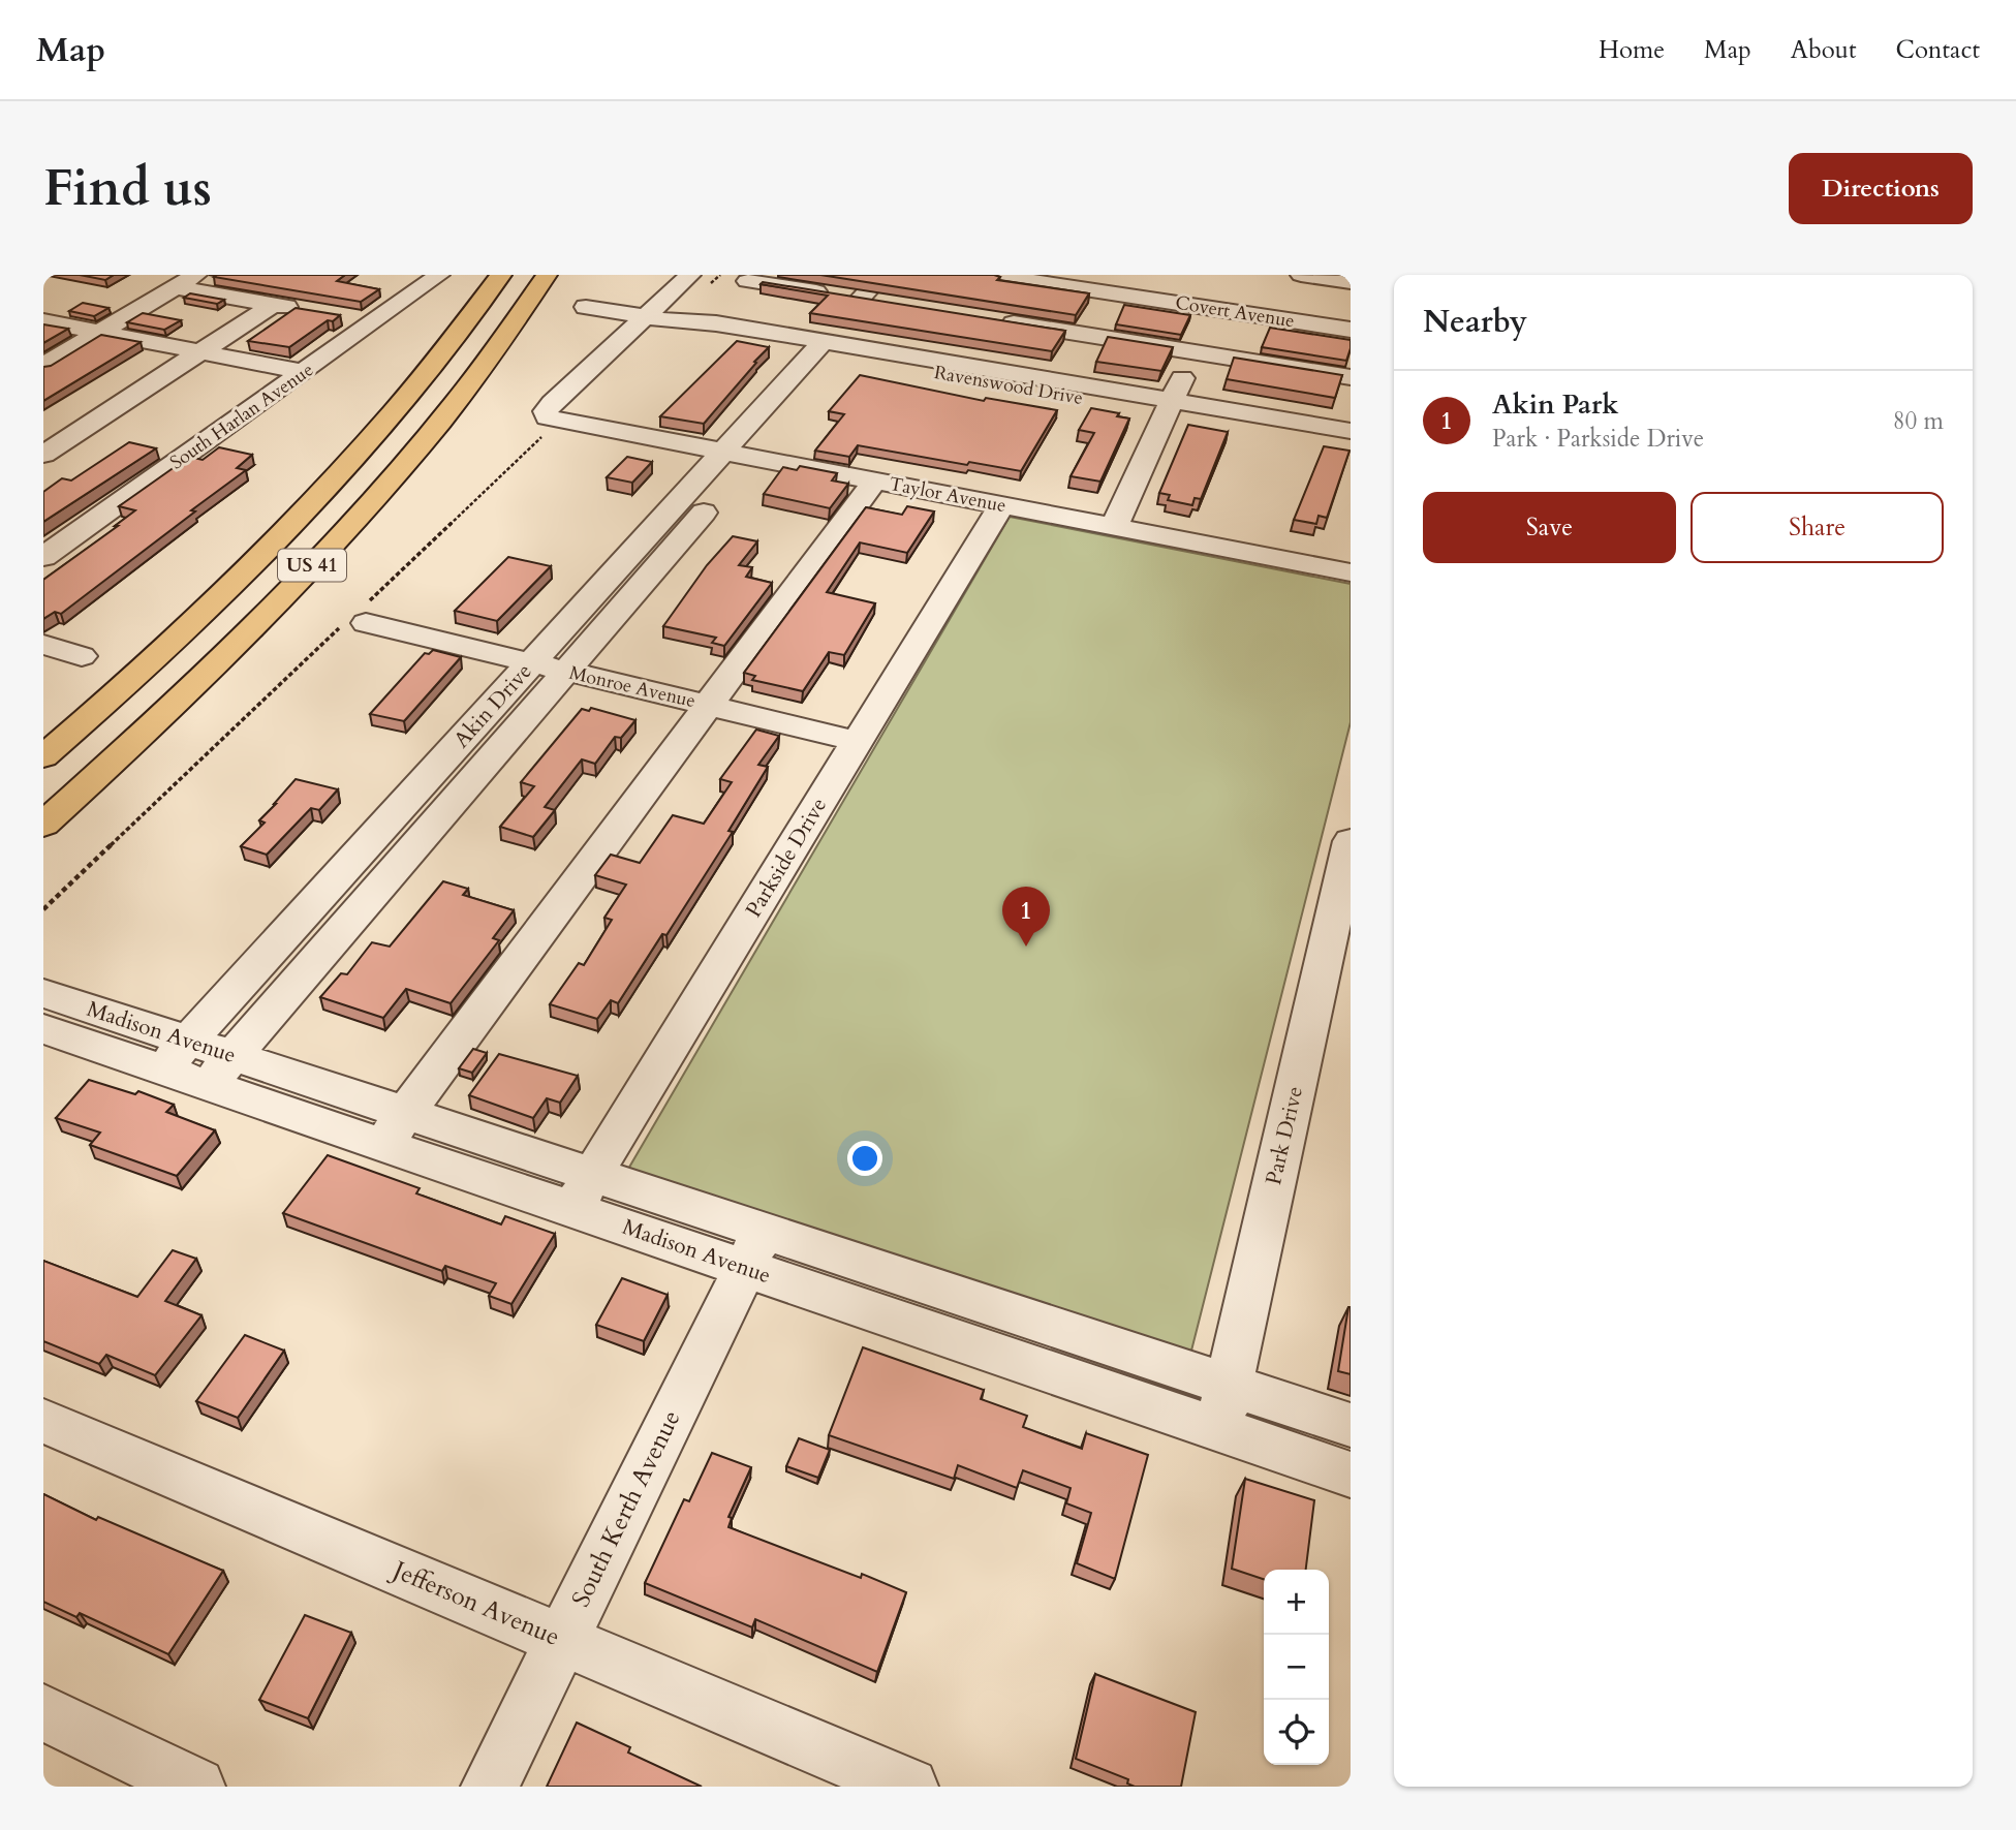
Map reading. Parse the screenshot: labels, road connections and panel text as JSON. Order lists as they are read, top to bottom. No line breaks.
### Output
{"streets":{"highway":["US 41"],"street":["Covert Avenue","Ravenswood Drive","South Harlan Avenue","Taylor Avenue","Monroe Avenue","Akin Drive","Parkside Drive","Madison Avenue","Park Drive","South Kerth Avenue","Jefferson Avenue"]},"crossings":[["Ravenswood Drive","Akin Drive"],["Taylor Avenue","Akin Drive"],["Taylor Avenue","Parkside Drive"],["Monroe Avenue","Akin Drive"],["Monroe Avenue","Parkside Drive"],["Akin Drive","Madison Avenue"],["Parkside Drive","Madison Avenue"],["Madison Avenue","Park Drive"],["Madison Avenue","South Kerth Avenue"],["South Kerth Avenue","Jefferson Avenue"]],"page":{"header":"Map","nav":["Home","Map","About","Contact"],"buttons":["Directions",["Save","Share"]],"title":"Find us","heading":"Nearby","list":[{"mark":"1","name":"Akin Park","note":"Park · Parkside Drive","value":"80 m"}],"pins":"1","map_buttons":["+","−"]}}
